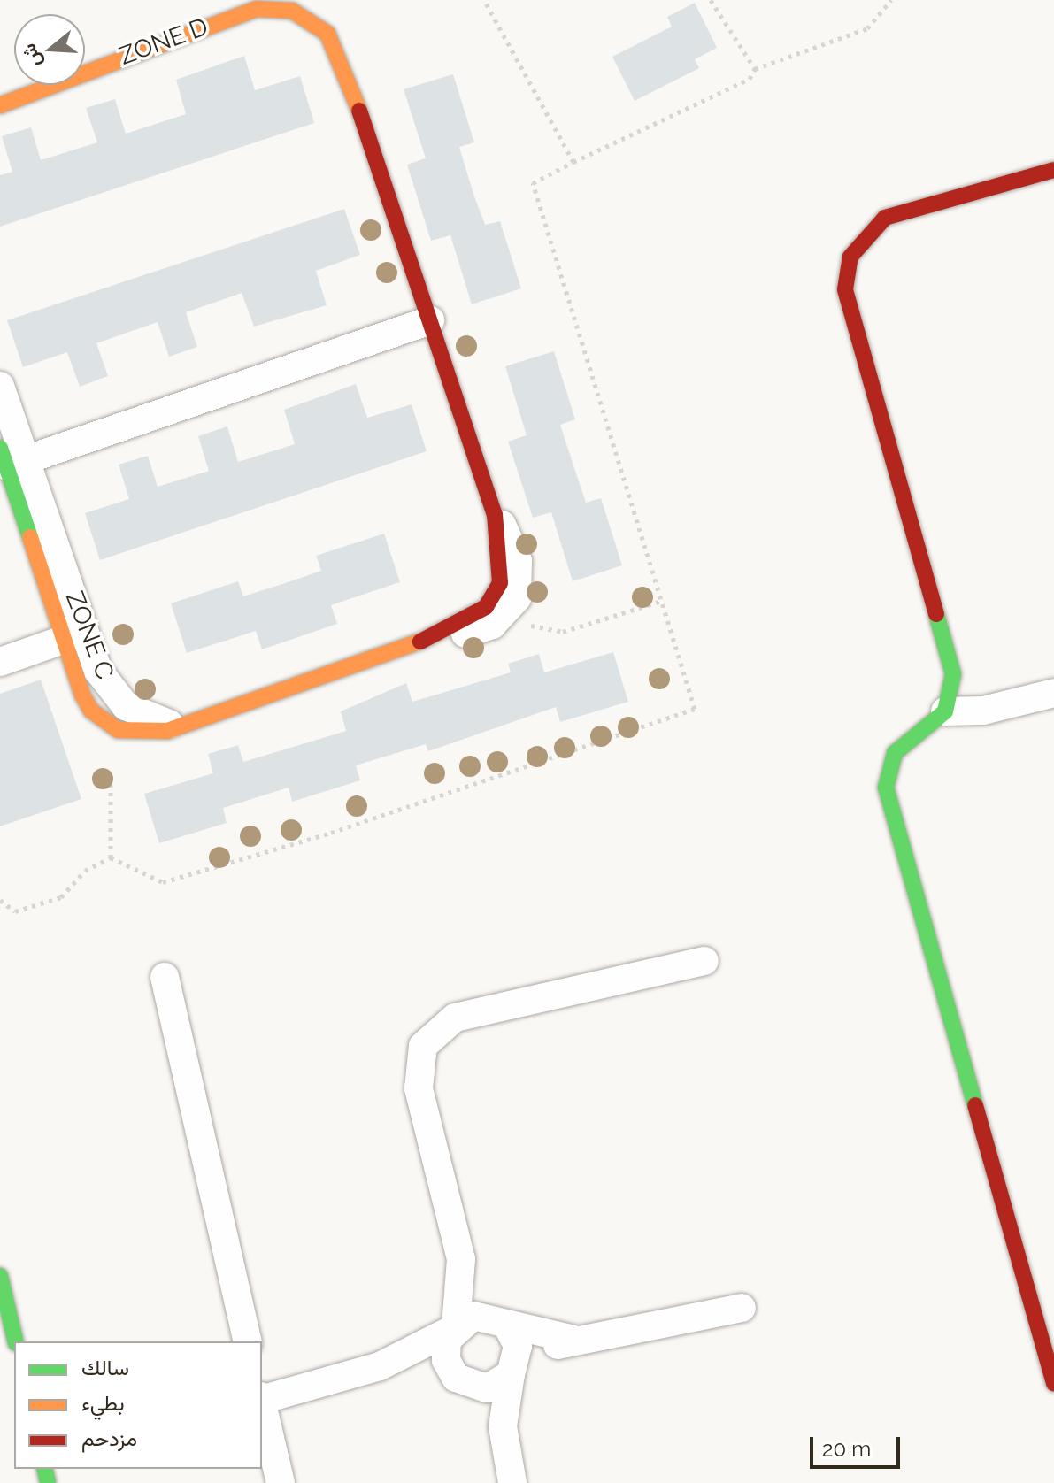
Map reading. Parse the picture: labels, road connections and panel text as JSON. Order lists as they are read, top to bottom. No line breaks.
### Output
{"streets":{"street":["ZONE D","ZONE C"]},"legend":["سالك","بطيء","مزدحم"],"scale_bar":"20 m","north":"left"}
